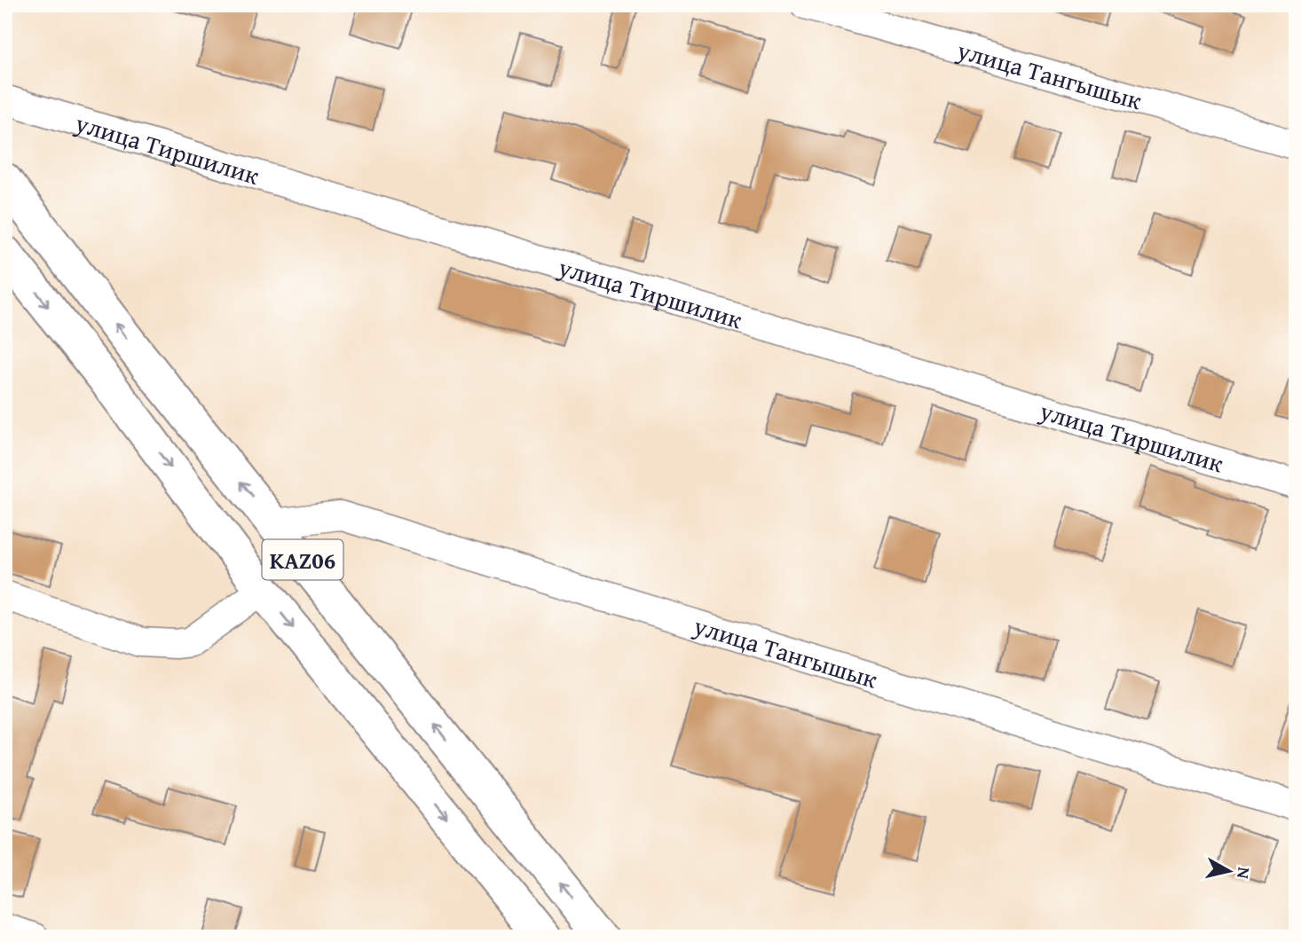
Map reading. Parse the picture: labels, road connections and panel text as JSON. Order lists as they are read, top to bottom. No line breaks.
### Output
{"streets":{"highway":["KАZ06"],"street":["улица Тангышык","улица Тиршилик"]},"crossings":[["улица Тангышык","KАZ06"]],"north":"right"}
